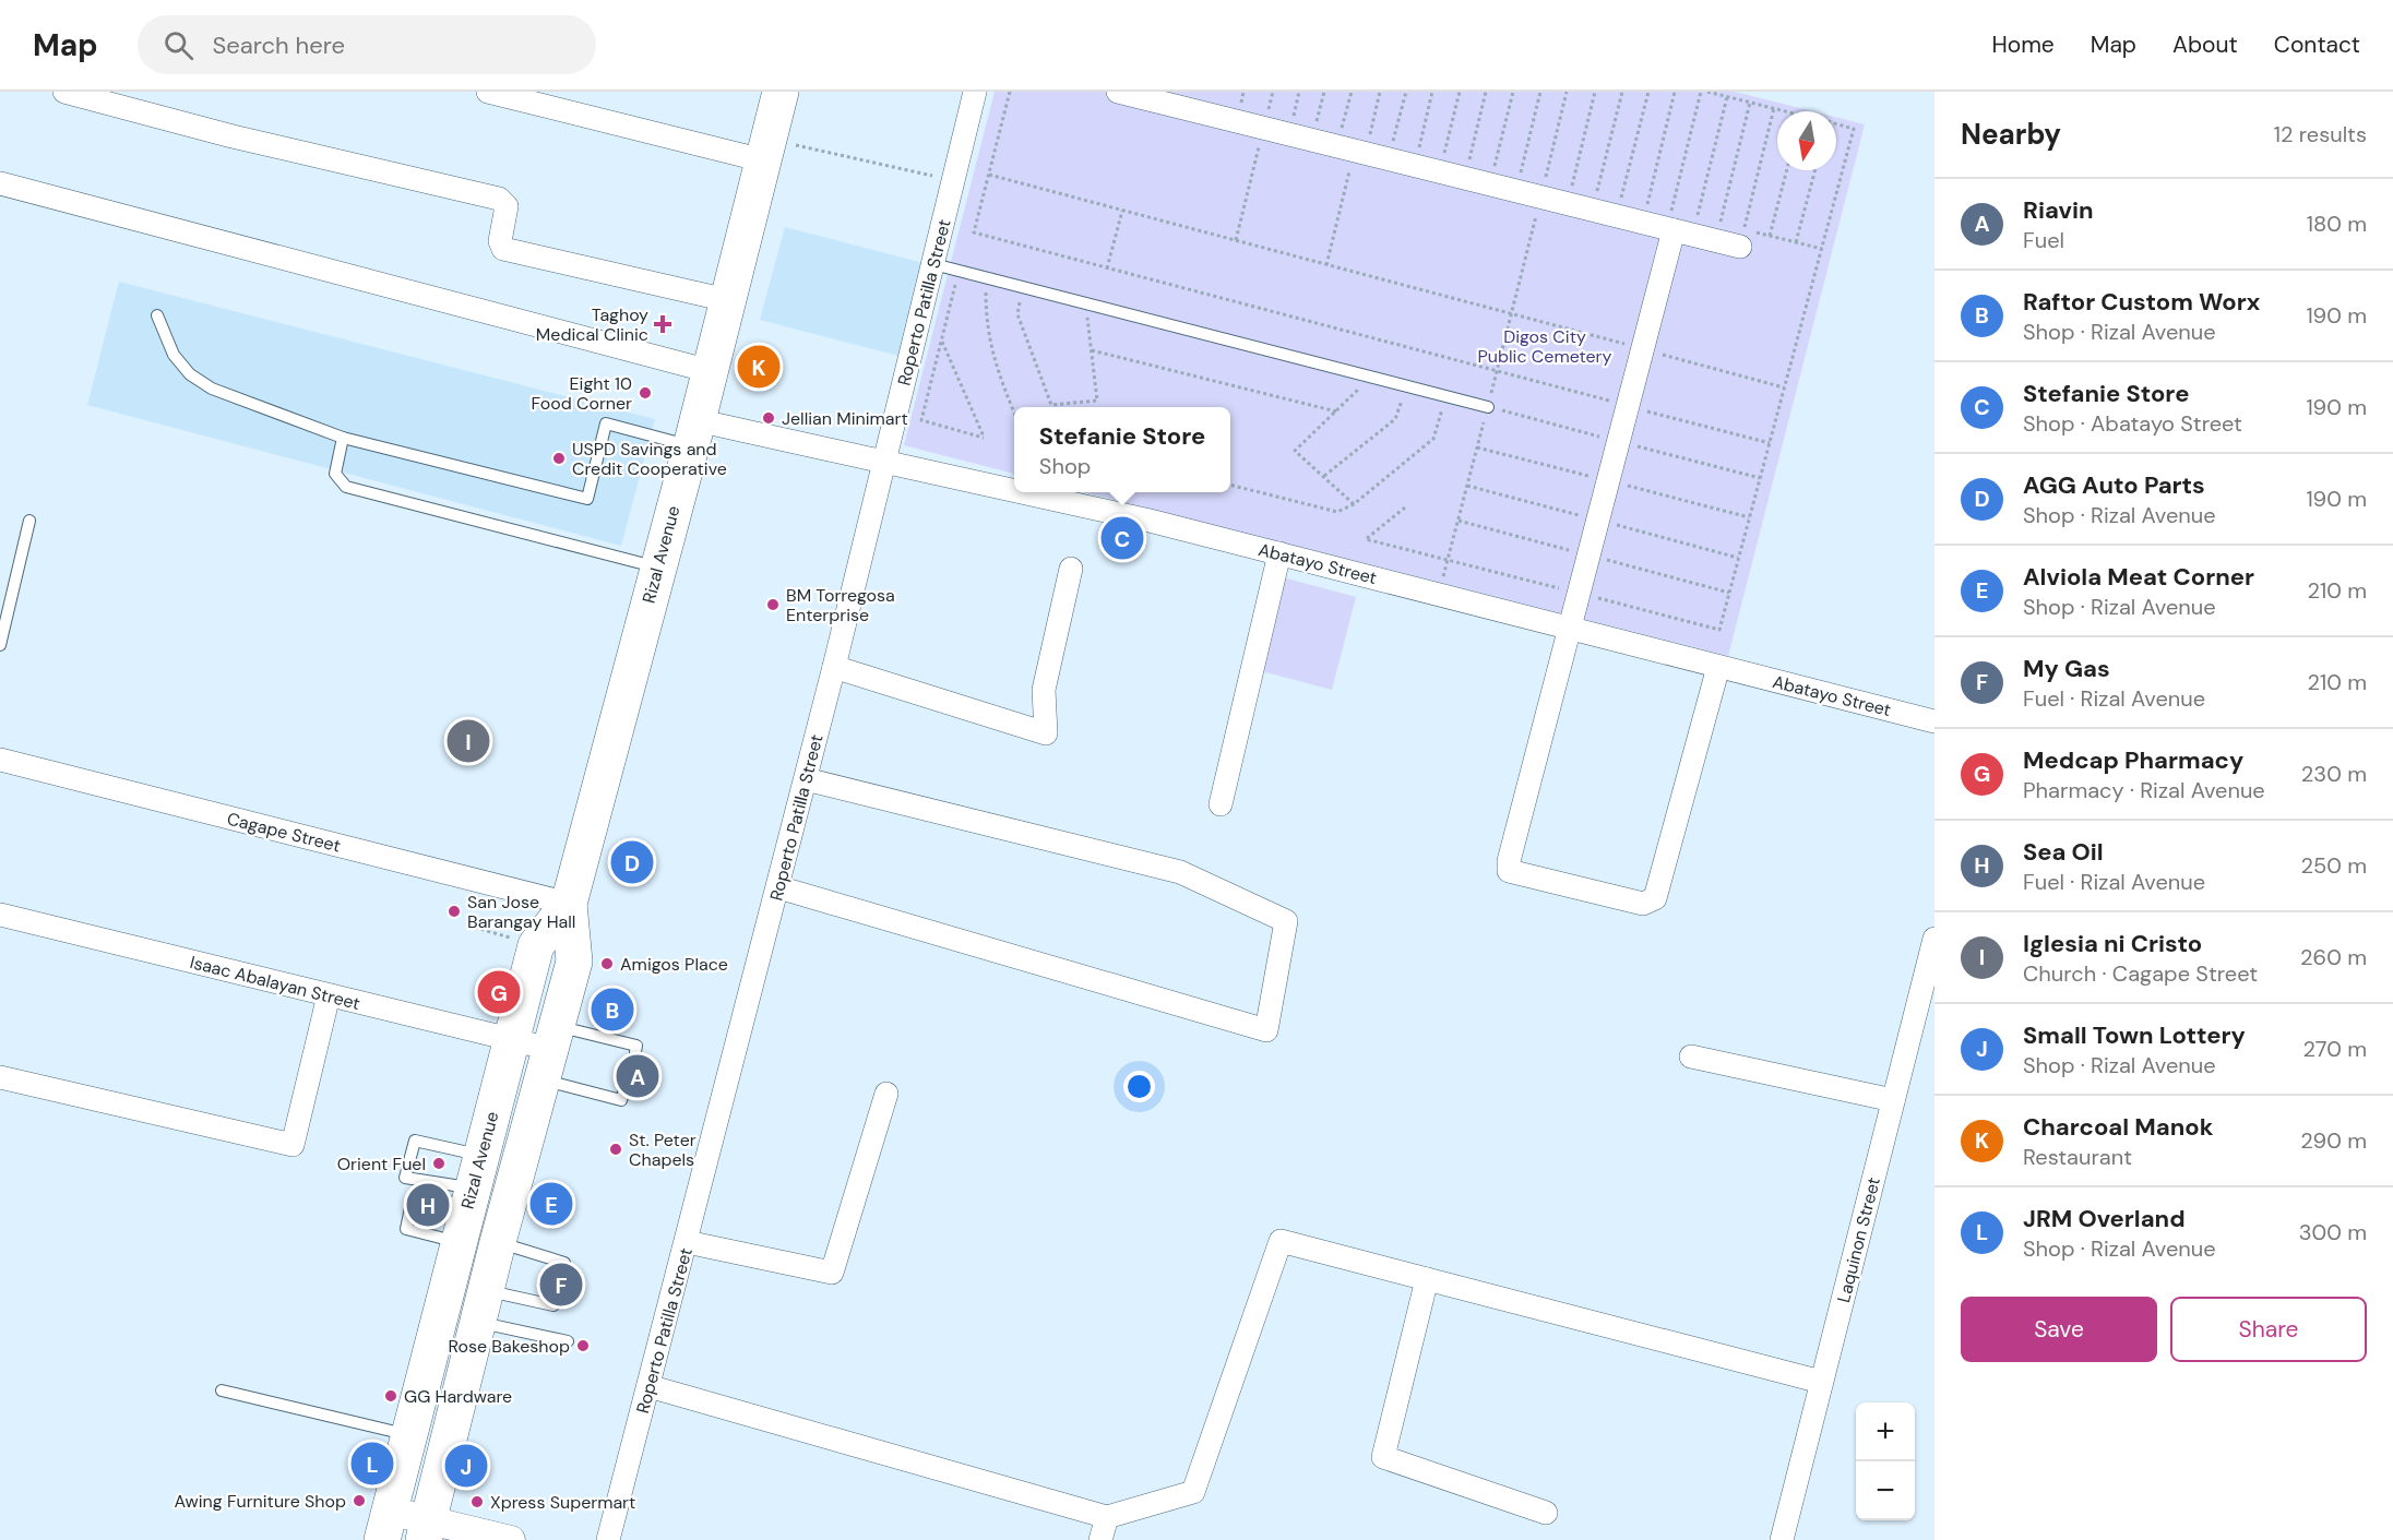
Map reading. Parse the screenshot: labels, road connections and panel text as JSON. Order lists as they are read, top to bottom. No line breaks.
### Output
{"streets":{"main road":["Rizal Avenue"],"street":["Roperto Patilla Street","Abatayo Street","Cagape Street","Isaac Abalayan Street","Laquinon Street"]},"crossings":[["Roperto Patilla Street","Abatayo Street"],["Rizal Avenue","Abatayo Street"],["Rizal Avenue","Cagape Street"],["Rizal Avenue","Isaac Abalayan Street"]],"parks":["Digos City Public Cemetery"],"places":{"health":["Taghoy Medical Clinic"],"other":["Eight 10 Food Corner","Jellian Minimart","USPD Savings and Credit Cooperative","BM Torregosa Enterprise","San Jose Barangay Hall","Amigos Place","St. Peter Chapels","Orient Fuel","Rose Bakeshop","GG Hardware","Awing Furniture Shop","Xpress Supermart"]},"north":"bottom","page":{"header":"Map","search":"Search here","nav":["Home","Map","About","Contact"],"heading":["Nearby","12 results"],"list":[{"mark":"A","name":"Riavin","note":"Fuel","value":"180 m"},{"mark":"B","name":"Raftor Custom Worx","note":"Shop · Rizal Avenue","value":"190 m"},{"mark":"C","name":"Stefanie Store","note":"Shop · Abatayo Street","value":"190 m"},{"mark":"D","name":"AGG Auto Parts","note":"Shop · Rizal Avenue","value":"190 m"},{"mark":"E","name":"Alviola Meat Corner","note":"Shop · Rizal Avenue","value":"210 m"},{"mark":"F","name":"My Gas","note":"Fuel · Rizal Avenue","value":"210 m"},{"mark":"G","name":"Medcap Pharmacy","note":"Pharmacy · Rizal Avenue","value":"230 m"},{"mark":"H","name":"Sea Oil","note":"Fuel · Rizal Avenue","value":"250 m"},{"mark":"I","name":"Iglesia ni Cristo","note":"Church · Cagape Street","value":"260 m"},{"mark":"J","name":"Small Town Lottery","note":"Shop · Rizal Avenue","value":"270 m"},{"mark":"K","name":"Charcoal Manok","note":"Restaurant","value":"290 m"},{"mark":"L","name":"JRM Overland","note":"Shop · Rizal Avenue","value":"300 m"}],"pins":["K","C","I","D","G","B","A","E","H","F","L","J"],"popup":["Stefanie Store","Shop"],"buttons":["Save","Share"],"map_buttons":["+","−"]}}
